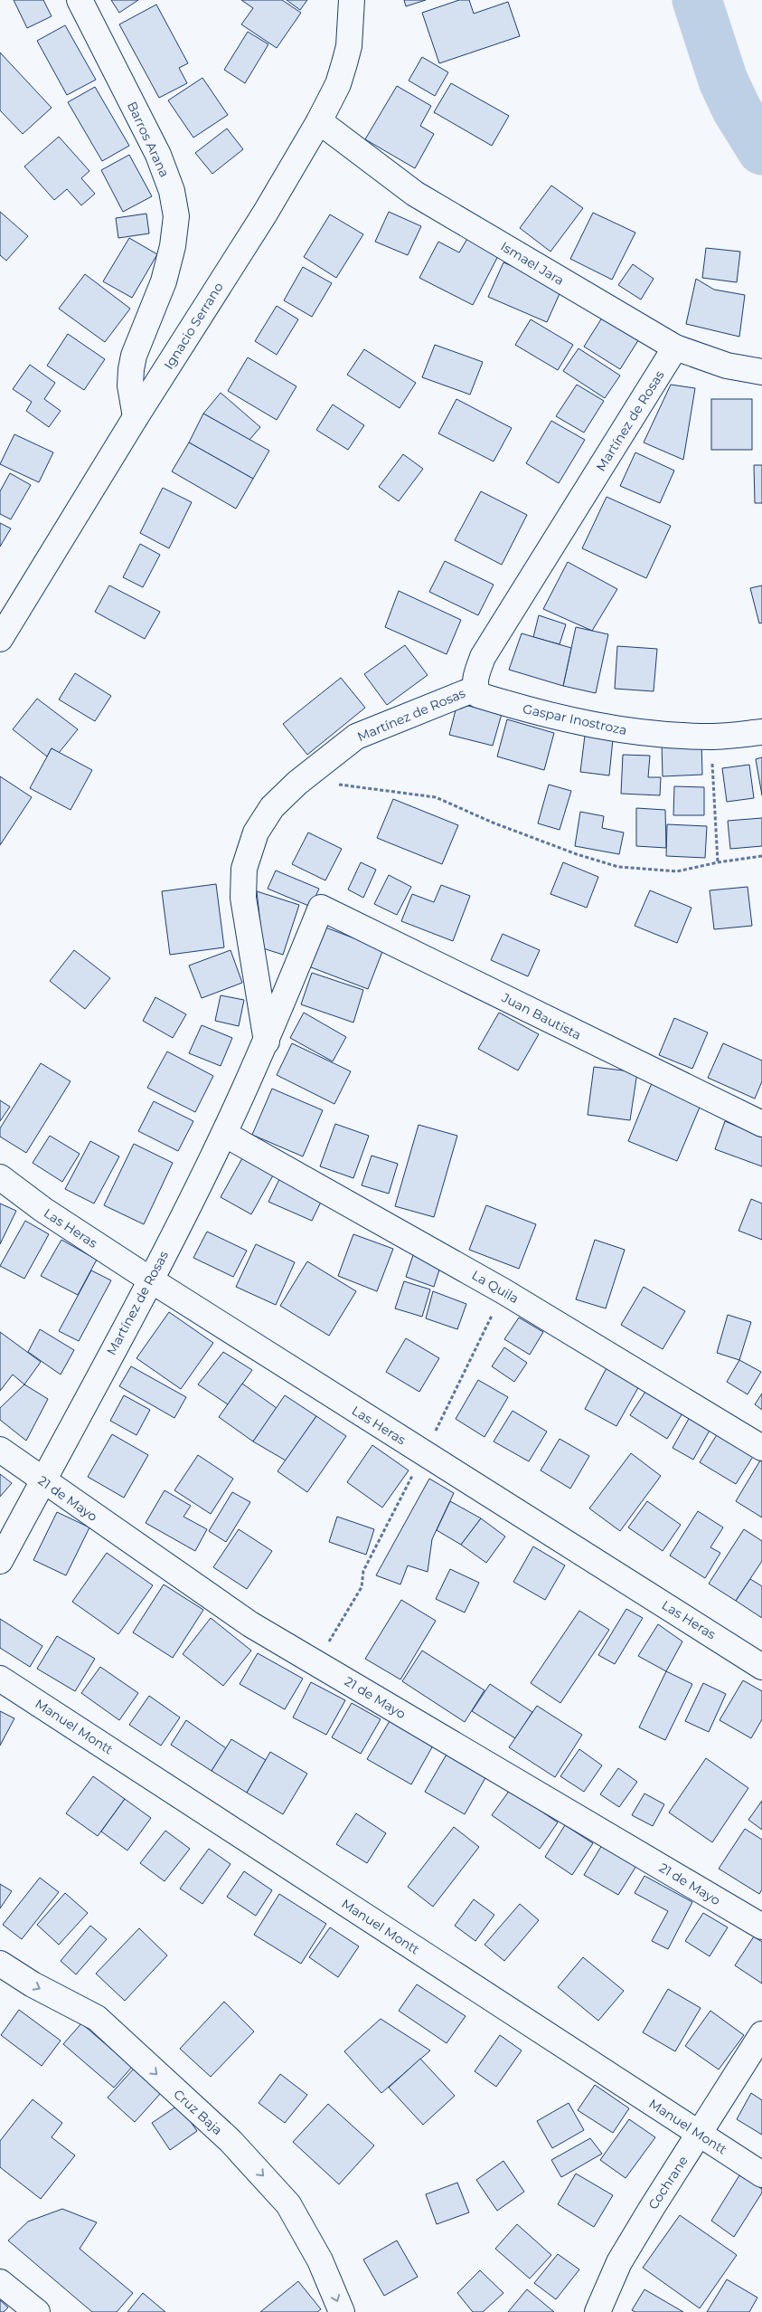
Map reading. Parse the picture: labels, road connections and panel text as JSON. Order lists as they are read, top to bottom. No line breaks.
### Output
{"streets":{"street":["Barros Arana","Ismael Jara","Ignacio Serrano","Martínez de Rosas","Gaspar Inostroza","Juan Bautista","Las Heras","La Quila","21 de Mayo","Manuel Montt","Cruz Baja","Cochrane"]},"crossings":[["Barros Arana","Ignacio Serrano"],["Ismael Jara","Ignacio Serrano"],["Ismael Jara","Martínez de Rosas"],["Martínez de Rosas","Gaspar Inostroza"],["Martínez de Rosas","Juan Bautista"],["Martínez de Rosas","Las Heras"],["Martínez de Rosas","La Quila"],["Martínez de Rosas","21 de Mayo"],["Manuel Montt","Cochrane"]],"one_way":["Cruz Baja"]}
